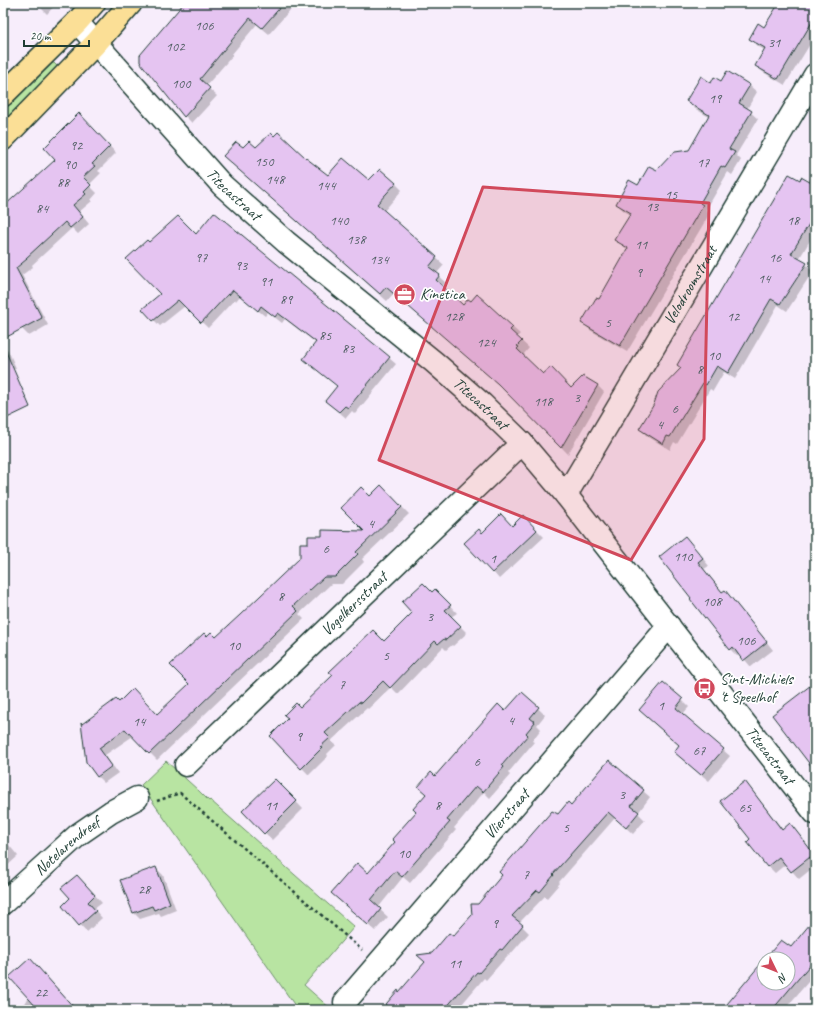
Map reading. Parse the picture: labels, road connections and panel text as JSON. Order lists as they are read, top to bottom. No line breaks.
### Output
{"streets":{"street":["Titecastraat","Velodroomstraat","Vogelkersstraat","Vlierstraat","Notelarendreef"]},"crossings":[["Titecastraat","Velodroomstraat"],["Titecastraat","Vogelkersstraat"],["Titecastraat","Vlierstraat"]],"places":{"office":["Kinetica"],"bus stop":["Sint-Michiels 't Speelhof"]},"house_numbers":["106","31","102","100","19","92","150","17","90","148","88","144","15","13","84","140","18","138","11","97","16","134","93","9","14","91","89","128","12","5","85","124","83","10","8","3","118","6","4","4","6","110","1","8","108","3","106","10","5","7","1","4","14","9","67","6","3","11","8","65","5","10","7","28","9","11","22"],"scale_bar":"20 m","north":"bottom right"}
